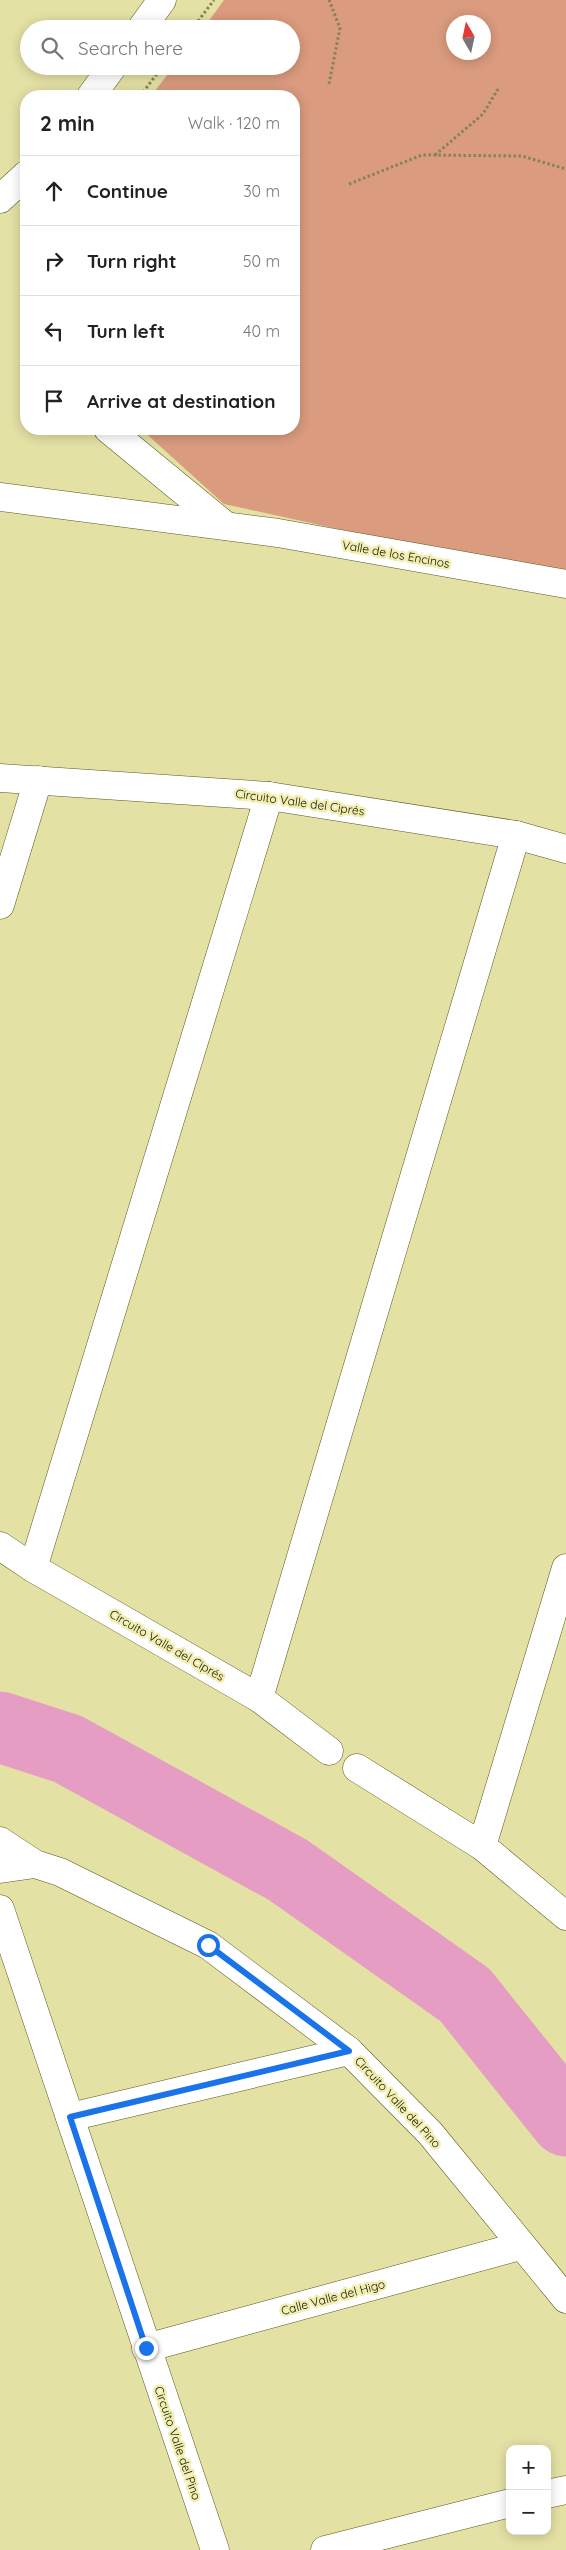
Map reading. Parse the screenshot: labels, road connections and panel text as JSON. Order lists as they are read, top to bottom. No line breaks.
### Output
{"streets":{"street":["Valle de los Encinos","Circuito Valle del Ciprés","Circuito Valle del Pino","Calle Valle del Higo"]},"crossings":[["Circuito Valle del Pino","Calle Valle del Higo"]],"north":"top","page":{"search":"Search here","heading":["2 min","Walk · 120 m"],"list":[["Continue","30 m"],["Turn right","50 m"],["Turn left","40 m"],"Arrive at destination"],"map_buttons":["+","−"]}}
